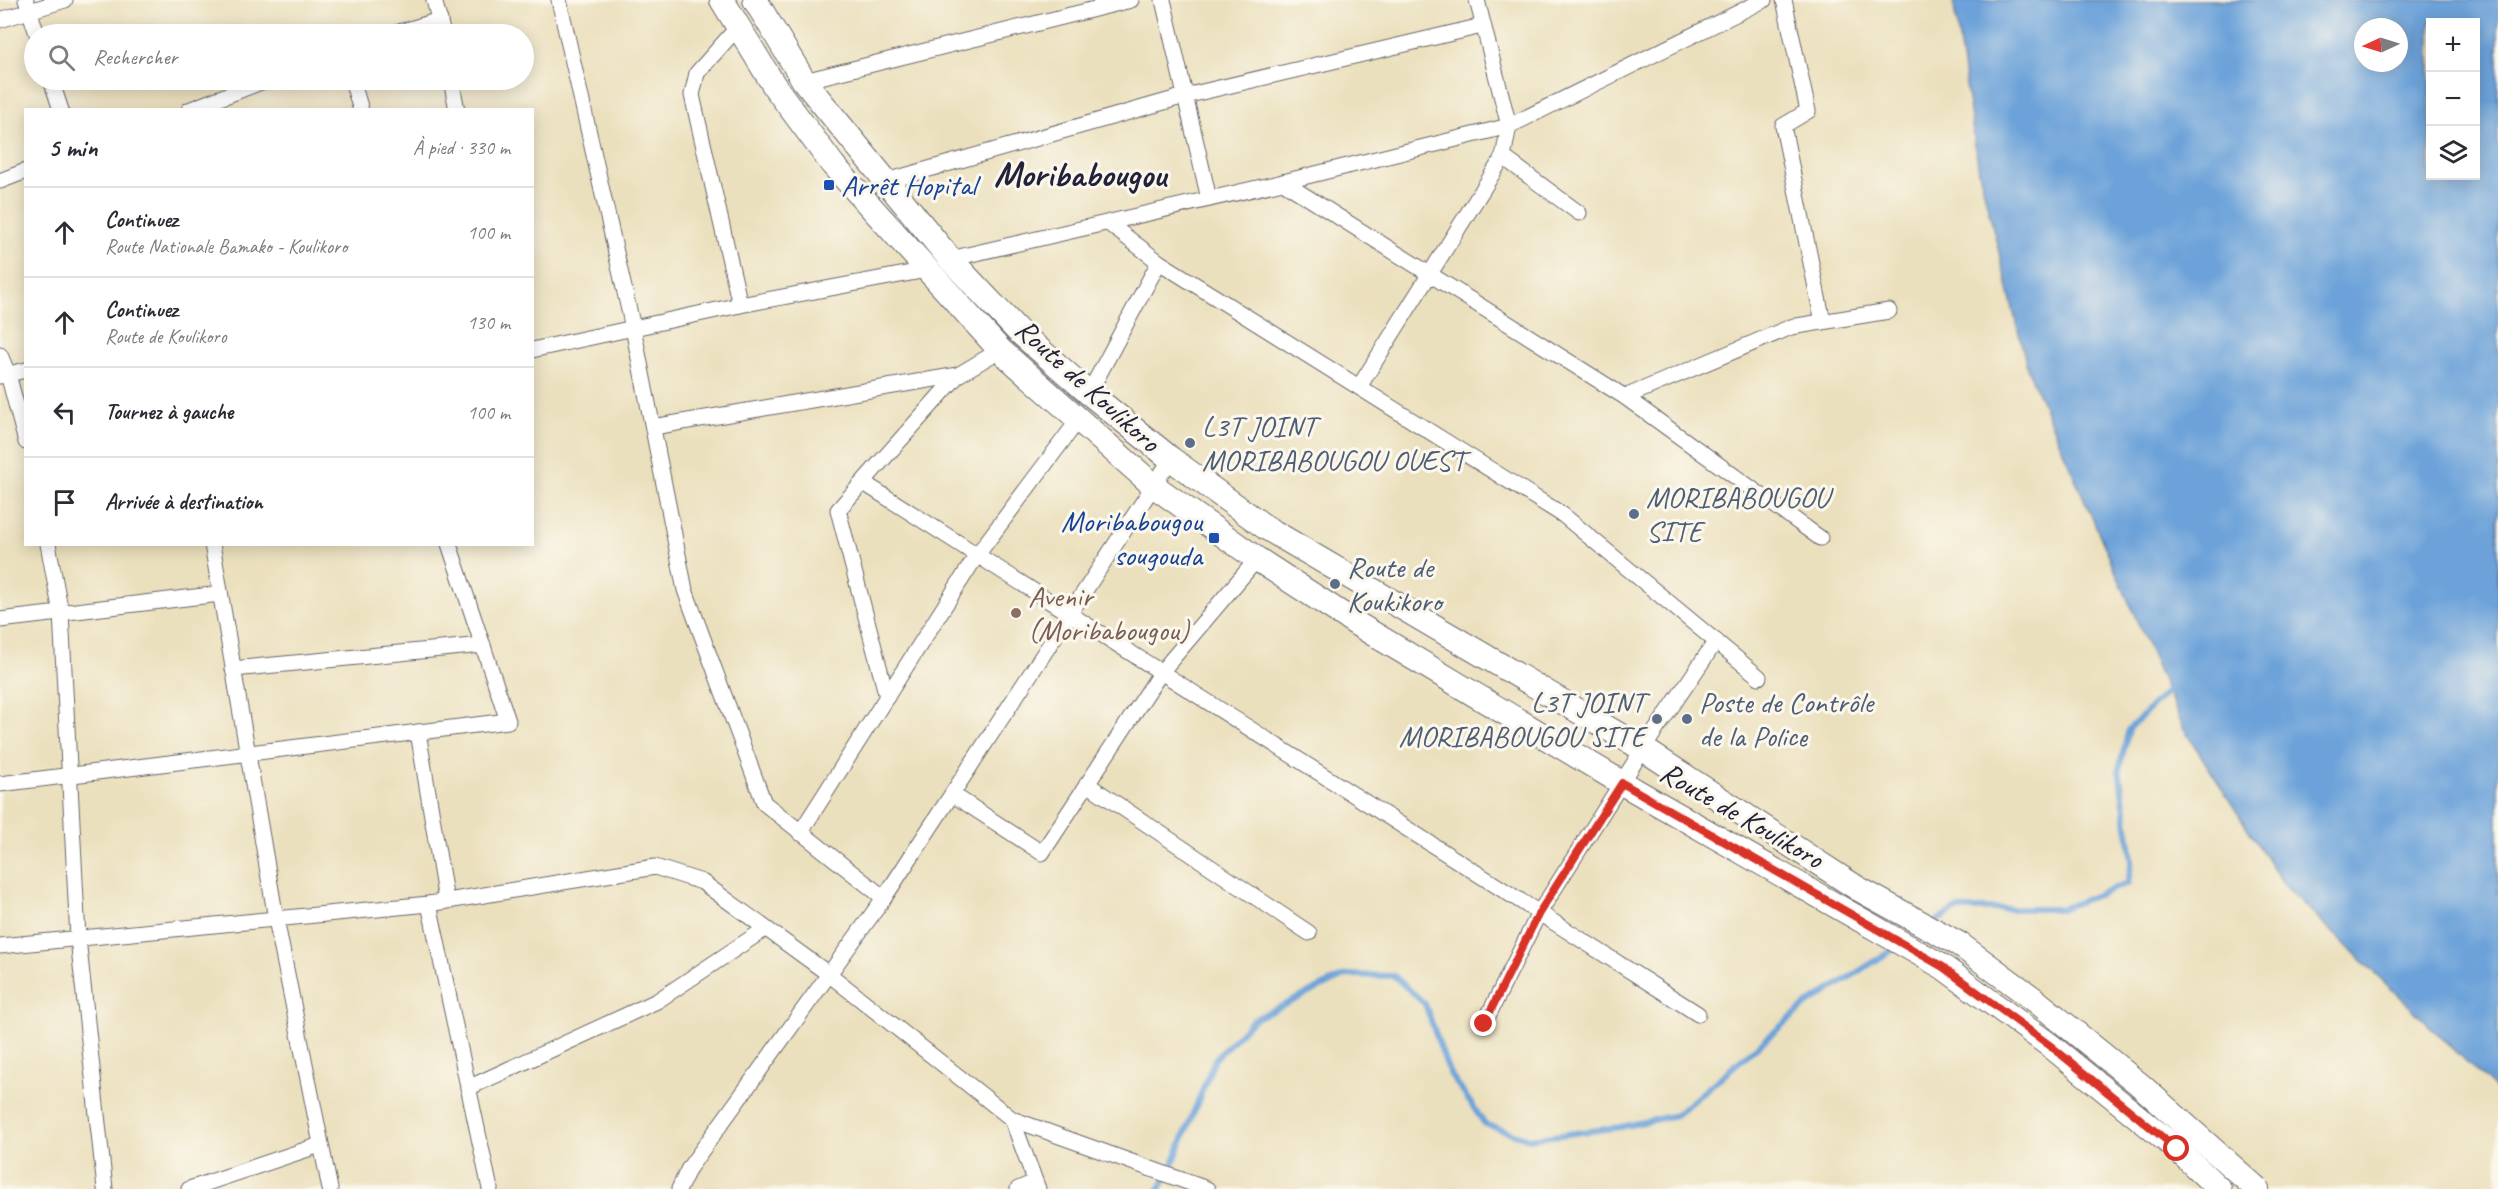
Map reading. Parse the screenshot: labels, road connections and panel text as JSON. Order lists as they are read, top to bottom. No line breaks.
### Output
{"streets":{"main road":["Route de Koulikoro"]},"districts":["Moribabougou"],"places":{"transit":["Arrêt Hopital","Moribabougou sougouda"],"other":["L3T JOINT MORIBABOUGOU OUEST","MORIBABOUGOU SITE","Route de Koukikoro","Avenir (Moribabougou)","L3T JOINT MORIBABOUGOU SITE","Poste de Contrôle de la Police"]},"north":"left","page":{"map_buttons":["+","−"],"search":"Rechercher","heading":["5 min","À pied · 330 m"],"list":[["Continuez","Route Nationale Bamako - Koulikoro","100 m"],["Continuez","Route de Koulikoro","130 m"],["Tournez à gauche","100 m"],"Arrivée à destination"]}}
